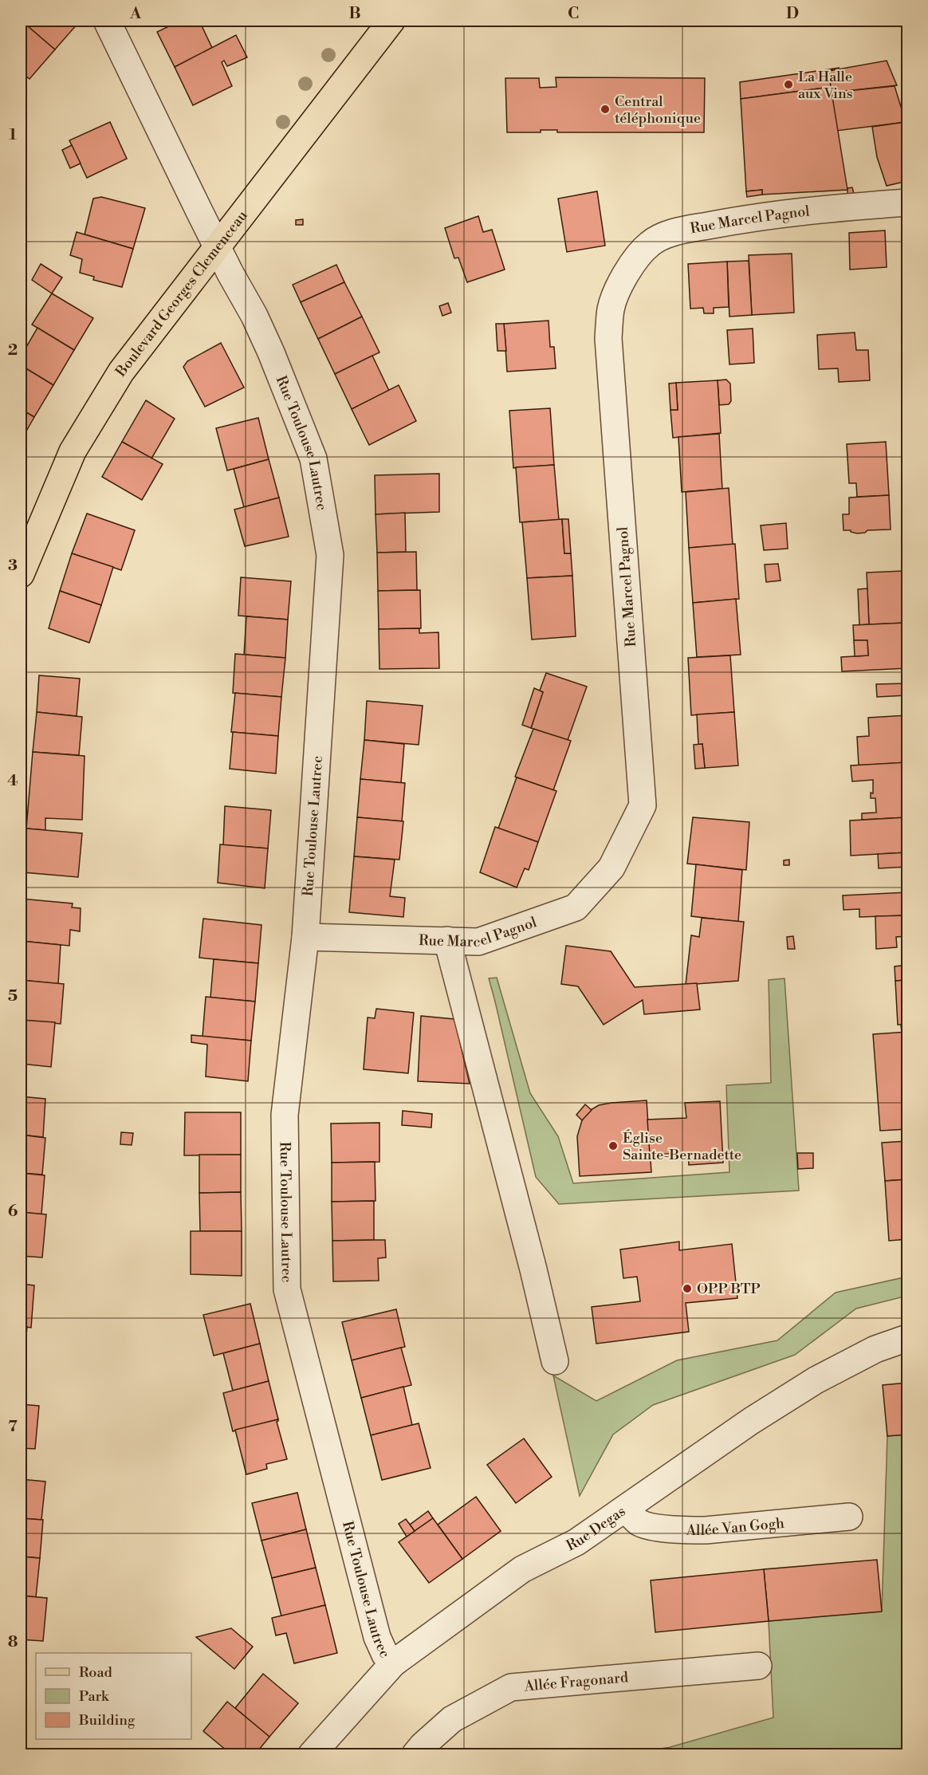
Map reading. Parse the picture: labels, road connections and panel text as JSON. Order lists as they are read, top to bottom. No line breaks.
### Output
{"streets":{"main road":["Boulevard Georges Clemenceau"],"street":["Rue Marcel Pagnol","Rue Toulouse Lautrec","Allée Van Gogh","Rue Degas","Allée Fragonard"]},"crossings":[["Rue Marcel Pagnol","Rue Toulouse Lautrec"],["Boulevard Georges Clemenceau","Rue Toulouse Lautrec"],["Rue Toulouse Lautrec","Rue Degas"],["Allée Van Gogh","Rue Degas"]],"places":["La Halle aux Vins","Central téléphonique","Église Sainte-Bernadette","OPP BTP"],"legend":["Road","Park","Building"],"grid":{"columns":["A","B","C","D"],"rows":["1","2","3","4","5","6","7","8"]}}
